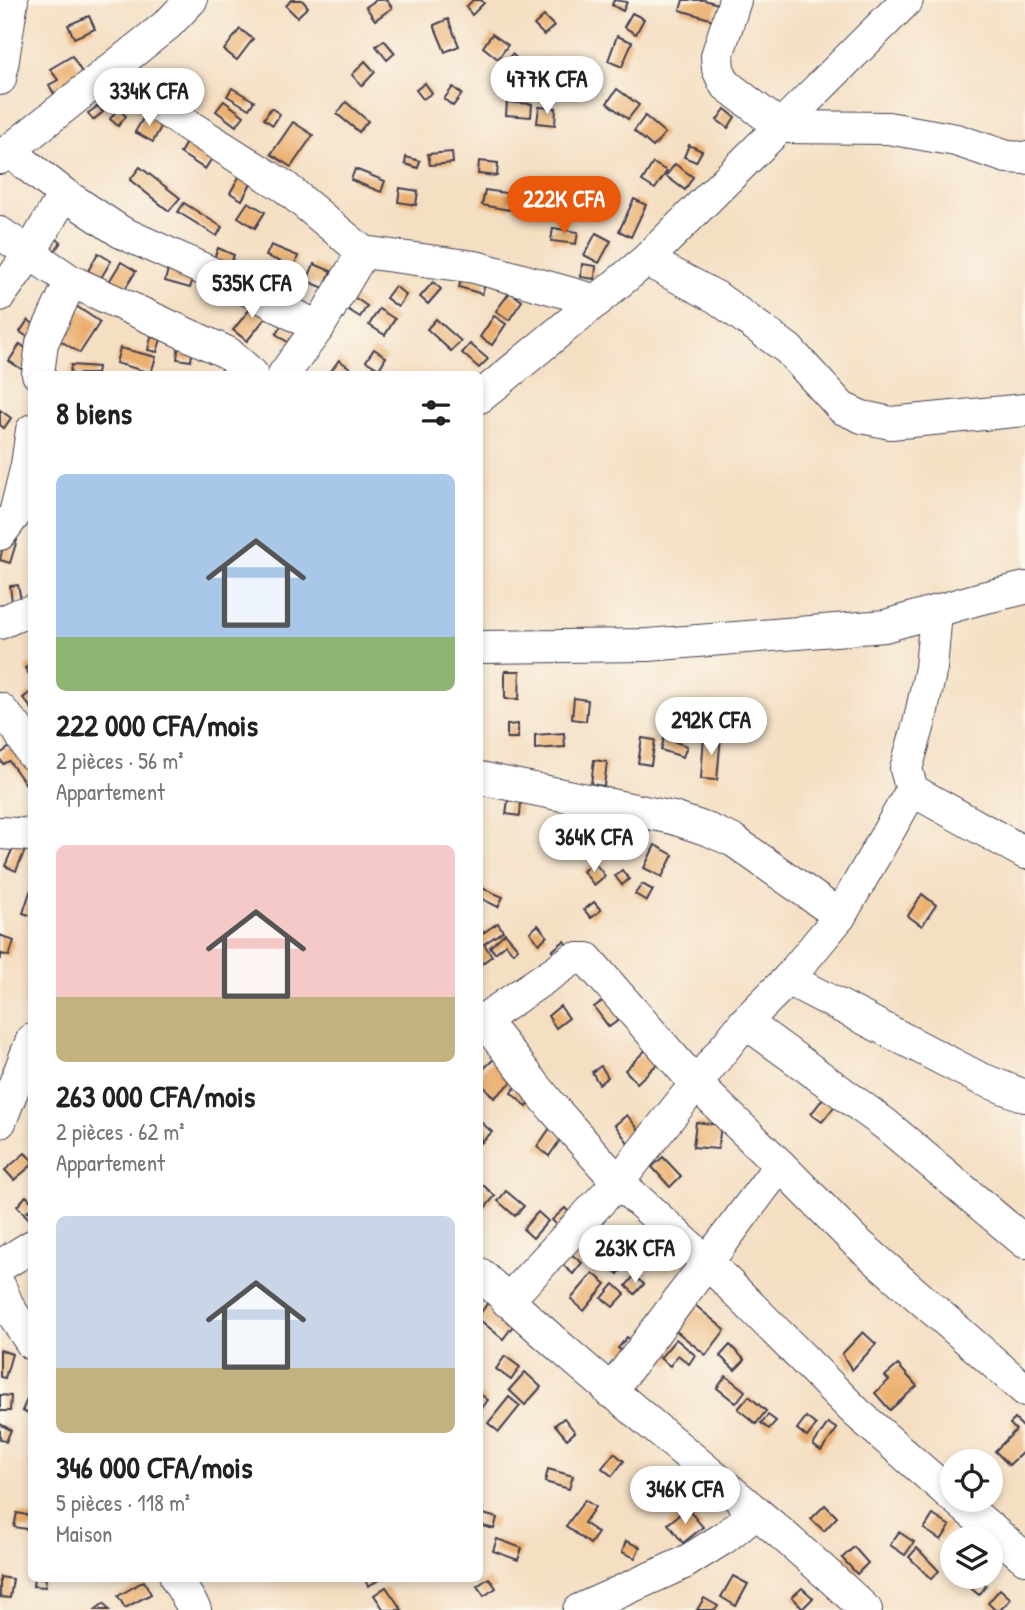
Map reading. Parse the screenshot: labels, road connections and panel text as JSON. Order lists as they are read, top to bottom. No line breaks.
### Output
{"page":{"price":["477K CFA","334K CFA","222K CFA","535K CFA","292K CFA","364K CFA","263K CFA","346K CFA"],"heading":"8 biens","list":[{"name":"222 000 CFA/mois","note":"2 pièces · 56 m² · Appartement"},{"name":"263 000 CFA/mois","note":"2 pièces · 62 m² · Appartement"},{"name":"346 000 CFA/mois","note":"5 pièces · 118 m² · Maison"}]}}
